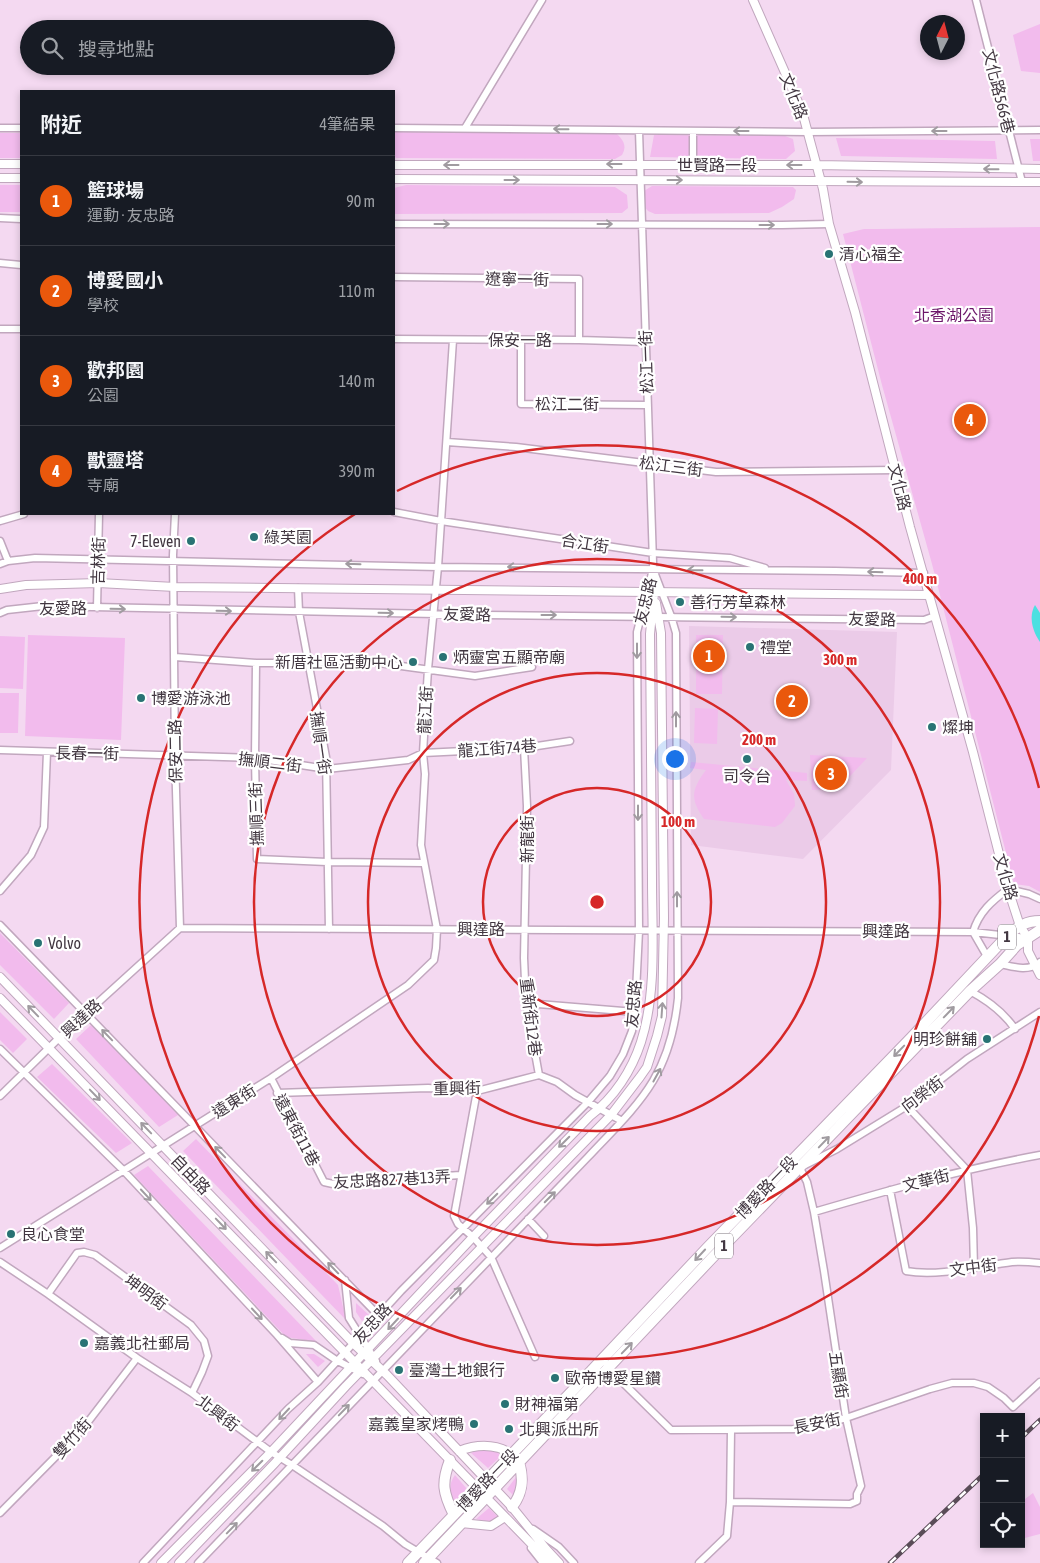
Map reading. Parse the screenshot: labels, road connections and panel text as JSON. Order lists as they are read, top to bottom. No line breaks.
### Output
{"streets":{"main road":["1","博愛路一段"],"street":["文化路566巷","文化路","世賢路一段","遼寧一街","保安一路","松江一街","松江二街","松江三街","合江街","吉林街","友忠路","友愛路","龍江街","撫順一街","龍江街74巷","保安二路","長春一街","撫順二街","撫順三街","新龍街","興達路","重新街12巷","重興街","向榮街","遠東街","遠東街11巷","自由路","友忠路827巷13弄","文華街","文中街","坤明街","五顯街","北興街","長安街","雙竹街"]},"crossings":[["文化路566巷","世賢路一段"],["文化路","世賢路一段"],["文化路","松江三街"],["文化路","友愛路"],["文化路","興達路"],["文化路","博愛路一段"],["世賢路一段","松江一街"],["遼寧一街","保安一路"],["保安一路","松江一街"],["保安一路","松江二街"],["保安一路","龍江街"],["松江一街","松江二街"],["松江一街","松江三街"],["松江一街","合江街"],["松江一街","友忠路"],["松江一街","友愛路"],["松江三街","龍江街"],["合江街","龍江街"],["吉林街","友愛路"],["友忠路","友愛路"],["友忠路","興達路"],["友忠路","自由路"],["友忠路","北興街"],["友愛路","龍江街"],["友愛路","撫順一街"],["友愛路","保安二路"],["龍江街","龍江街74巷"],["龍江街","撫順二街"],["龍江街","撫順三街"],["龍江街","興達路"],["龍江街","遠東街"],["撫順一街","撫順二街"],["撫順一街","撫順三街"],["撫順一街","興達路"],["龍江街74巷","撫順二街"],["龍江街74巷","新龍街"],["保安二路","長春一街"],["保安二路","撫順二街"],["保安二路","興達路"],["長春一街","撫順二街"],["撫順二街","撫順三街"],["新龍街","興達路"],["新龍街","重新街12巷"],["興達路","重新街12巷"],["興達路","遠東街"],["興達路","自由路"],["興達路","博愛路一段"],["1","博愛路一段"],["1","北興街"],["重新街12巷","重興街"],["重興街","遠東街11巷"],["向榮街","博愛路一段"],["向榮街","五顯街"],["遠東街","遠東街11巷"],["遠東街","自由路"],["遠東街11巷","友忠路827巷13弄"],["自由路","博愛路一段"],["文華街","文中街"],["文華街","五顯街"],["博愛路一段","五顯街"],["博愛路一段","北興街"],["博愛路一段","長安街"],["坤明街","北興街"],["五顯街","長安街"],["北興街","雙竹街"]],"parks":["北香湖公園"],"places":["清心福全","綠芙園","7-Eleven","善行芳草森林","禮堂","炳靈宮五顯帝廟","新厝社區活動中心","博愛游泳池","燦坤","司令台","Volvo","明珍餅舖","良心食堂","嘉義北社郵局","臺灣土地銀行","歐帝博愛星鑽","財神福第","嘉義皇家烤鴨","北興派出所"],"north":"top","page":{"search":"搜尋地點","heading":["附近","4筆結果"],"list":[{"mark":"1","name":"籃球場","note":"運動 · 友忠路","value":"90 m"},{"mark":"2","name":"博愛國小","note":"學校","value":"110 m"},{"mark":"3","name":"歡邦園","note":"公園","value":"140 m"},{"mark":"4","name":"獸靈塔","note":"寺廟","value":"390 m"}],"pins":["4","1","2","3"],"map_buttons":["+","−"]},"rings":["400 m","300 m","200 m","100 m"]}
